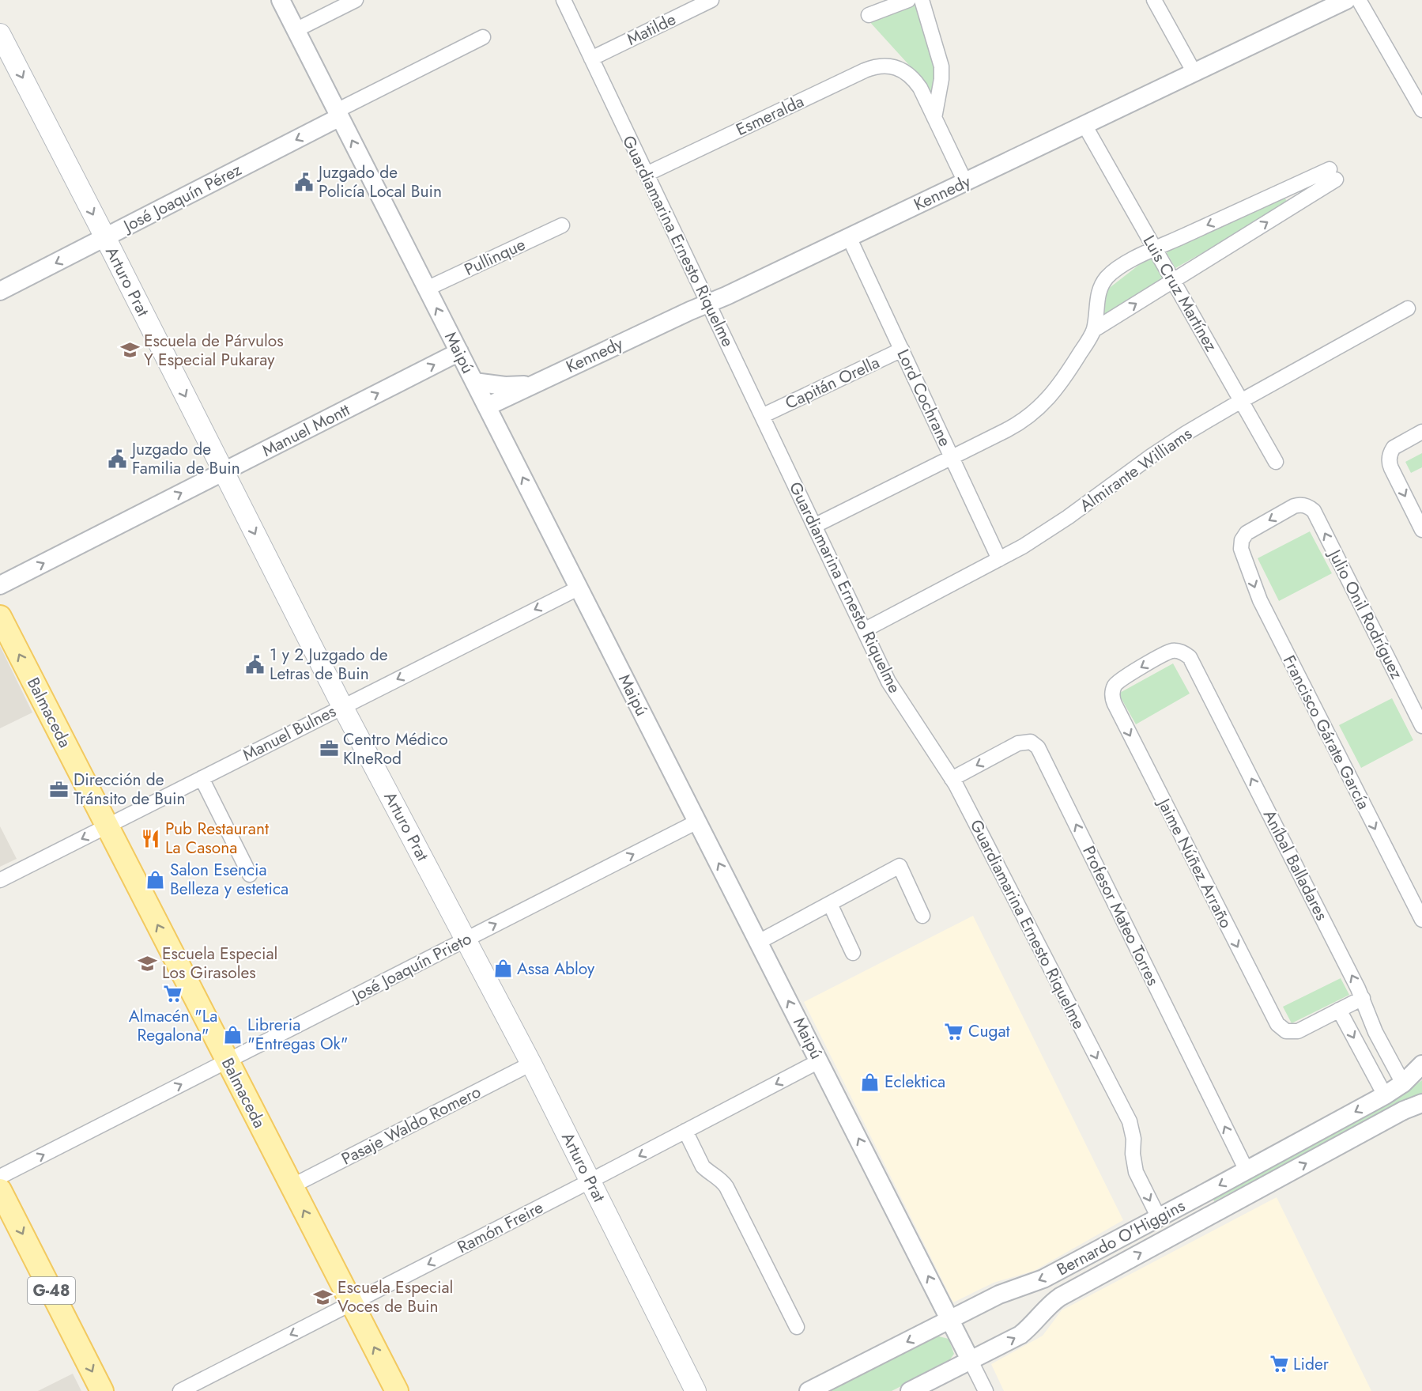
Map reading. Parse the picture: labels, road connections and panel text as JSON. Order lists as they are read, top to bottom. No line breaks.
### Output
{"streets":{"main road":["Arturo Prat","Balmaceda","G-48"],"street":["Matilde","Esmeralda","Kennedy","José Joaquín Pérez","Guardiamarina Ernesto Riquelme","Pullinque","Luis Cruz Martínez","Maipú","Capitán Orella","Lord Cochrane","Manuel Montt","Almirante Williams","Julio Onil Rodríguez","Francisco Gárate García","Manuel Bulnes","Jaime Núñez Arraño","Aníbal Balladares","Profesor Mateo Torres","José Joaquín Prieto","Pasaje Waldo Romero","Ramón Freire","Bernardo O'Higgins"]},"crossings":[["Matilde","Guardiamarina Ernesto Riquelme"],["Esmeralda","Guardiamarina Ernesto Riquelme"],["Kennedy","Guardiamarina Ernesto Riquelme"],["Kennedy","Luis Cruz Martínez"],["Kennedy","Maipú"],["Kennedy","Lord Cochrane"],["José Joaquín Pérez","Arturo Prat"],["José Joaquín Pérez","Maipú"],["Guardiamarina Ernesto Riquelme","Capitán Orella"],["Guardiamarina Ernesto Riquelme","Almirante Williams"],["Guardiamarina Ernesto Riquelme","Profesor Mateo Torres"],["Guardiamarina Ernesto Riquelme","Bernardo O'Higgins"],["Pullinque","Maipú"],["Arturo Prat","Manuel Montt"],["Arturo Prat","Manuel Bulnes"],["Arturo Prat","José Joaquín Prieto"],["Arturo Prat","Pasaje Waldo Romero"],["Arturo Prat","Ramón Freire"],["Luis Cruz Martínez","Almirante Williams"],["Maipú","Manuel Montt"],["Maipú","Manuel Bulnes"],["Maipú","José Joaquín Prieto"],["Maipú","Ramón Freire"],["Maipú","Bernardo O'Higgins"],["Capitán Orella","Lord Cochrane"],["Lord Cochrane","Almirante Williams"],["Julio Onil Rodríguez","Francisco Gárate García"],["Balmaceda","Manuel Bulnes"],["Balmaceda","José Joaquín Prieto"],["Balmaceda","Pasaje Waldo Romero"],["Balmaceda","Ramón Freire"],["Jaime Núñez Arraño","Aníbal Balladares"],["Aníbal Balladares","Bernardo O'Higgins"],["Profesor Mateo Torres","Bernardo O'Higgins"]],"one_way":["José Joaquín Pérez","Guardiamarina Ernesto Riquelme","Arturo Prat","Maipú","Manuel Montt","Balmaceda","Francisco Gárate García","Manuel Bulnes","Jaime Núñez Arraño","Aníbal Balladares","Profesor Mateo Torres","José Joaquín Prieto","Ramón Freire"],"places":{"public building":["Juzgado de Policía Local Buin","Juzgado de Familia de Buin","1 y 2 Juzgado de Letras de Buin"],"school or university":["Escuela de Párvulos Y Especial Pukaray","Escuela Especial Los Girasoles","Escuela Especial Voces de Buin"],"office":["Centro Médico KIneRod","Dirección de Tránsito de Buin"],"restaurant":["Pub Restaurant La Casona"],"shop":["Salon Esencia Belleza y estetica","Assa Abloy","Libreria \"Entregas Ok\"","Eclektica"],"supermarket":["Almacén \"La Regalona\"","Cugat","Lider"]}}
